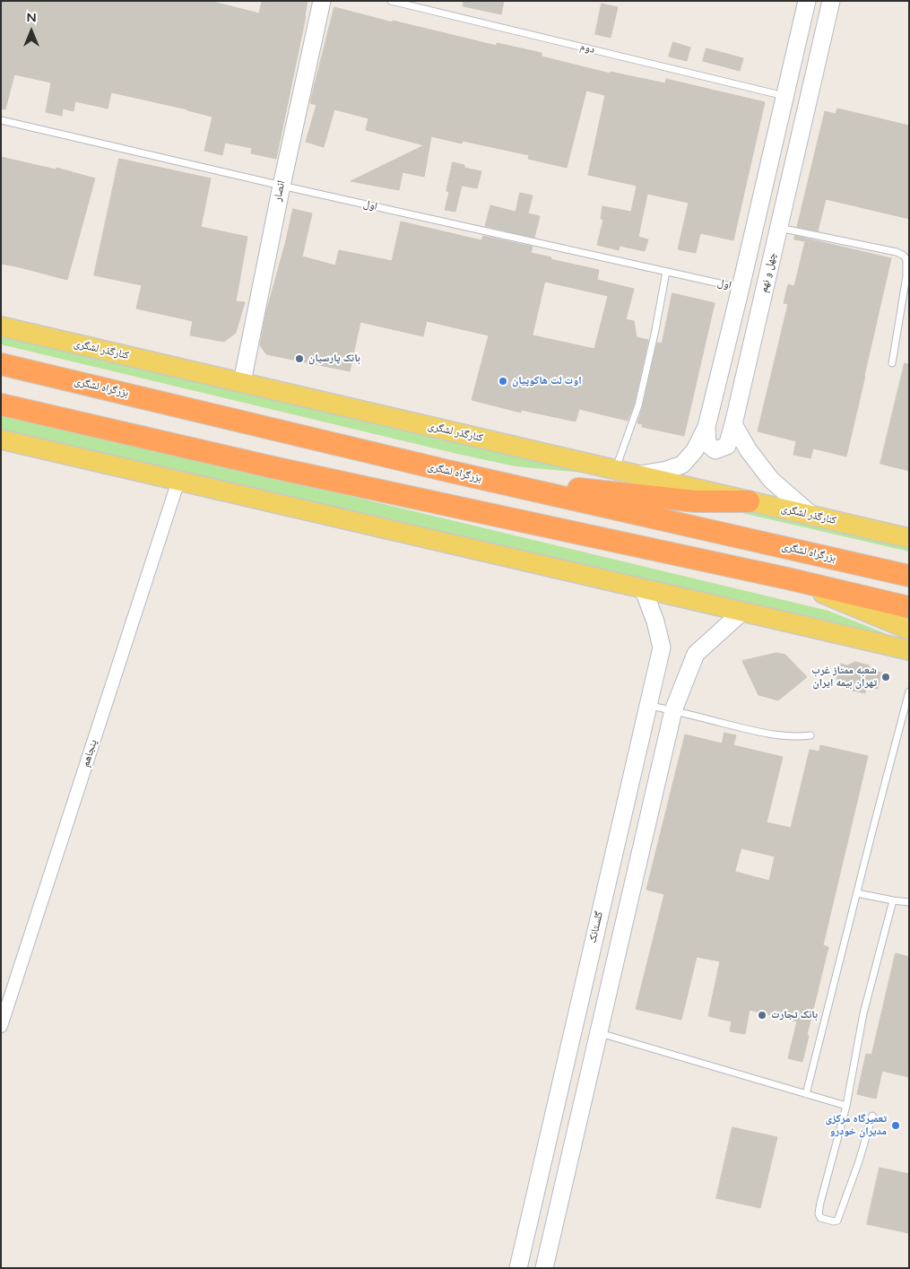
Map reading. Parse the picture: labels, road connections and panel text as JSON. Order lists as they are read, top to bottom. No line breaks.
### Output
{"streets":{"highway":["بزرگراه لشگری"],"main road":["کنارگذر لشگری"],"street":["انصار","چهل و نهم","پنجاهم","گلستانک"],"lane":["دوم","اول"]},"crossings":[["انصار","اول"],["انصار","کنارگذر لشگری"]],"places":["بانک پارسیان","اوت لت هاکوپیان","شعبه ممتاز غرب تهران بیمه ایران","بانک تجارت","تعمیرگاه مرکزی مدیران خودرو"],"north":"top"}
